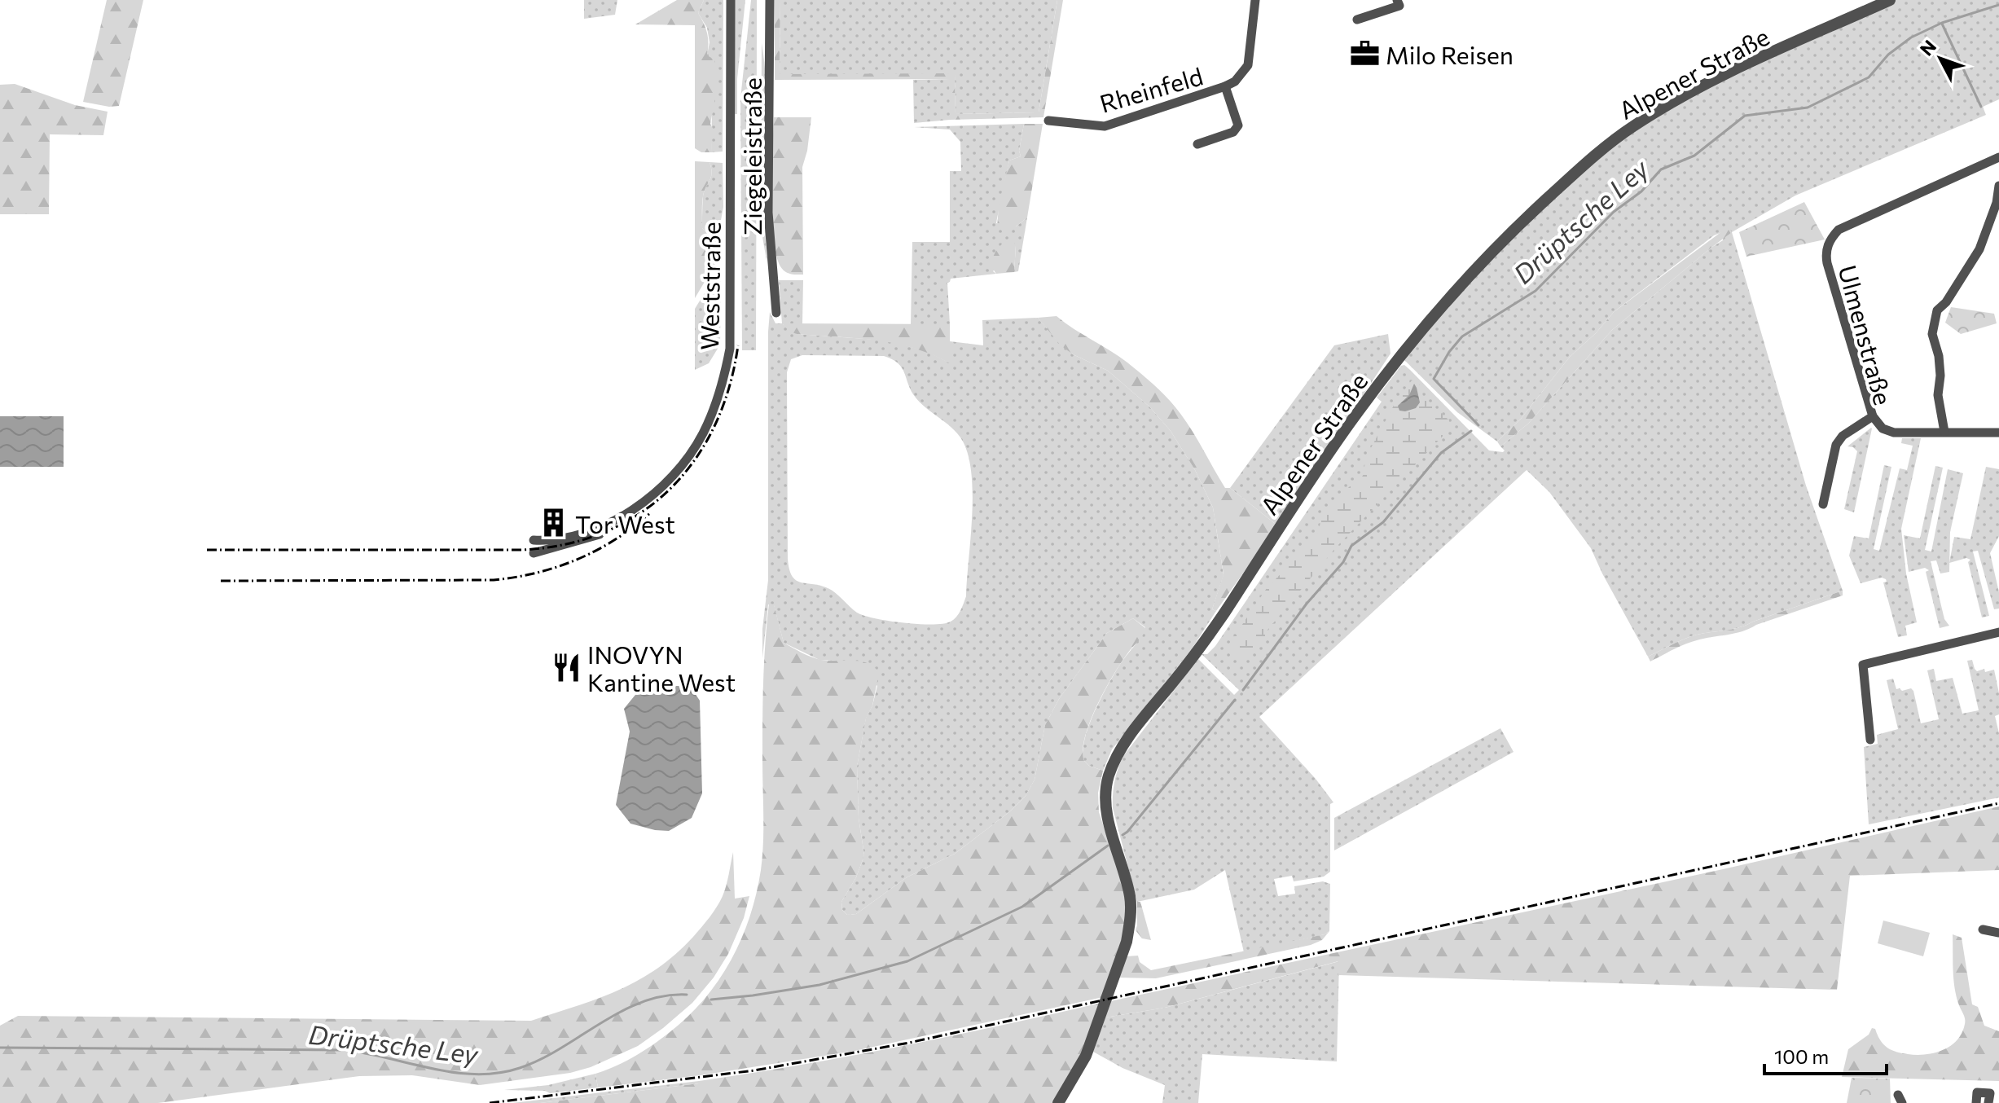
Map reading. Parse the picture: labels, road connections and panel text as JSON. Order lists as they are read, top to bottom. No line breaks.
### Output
{"streets":{"street":["Alpener Straße","Rheinfeld","Ziegeleistraße","Weststraße","Ulmenstraße"]},"water":["Drüptsche Ley"],"places":{"office":["Milo Reisen"],"building":["Tor West"],"restaurant":["INOVYN Kantine West"]},"scale_bar":"100 m","north":"top left"}
